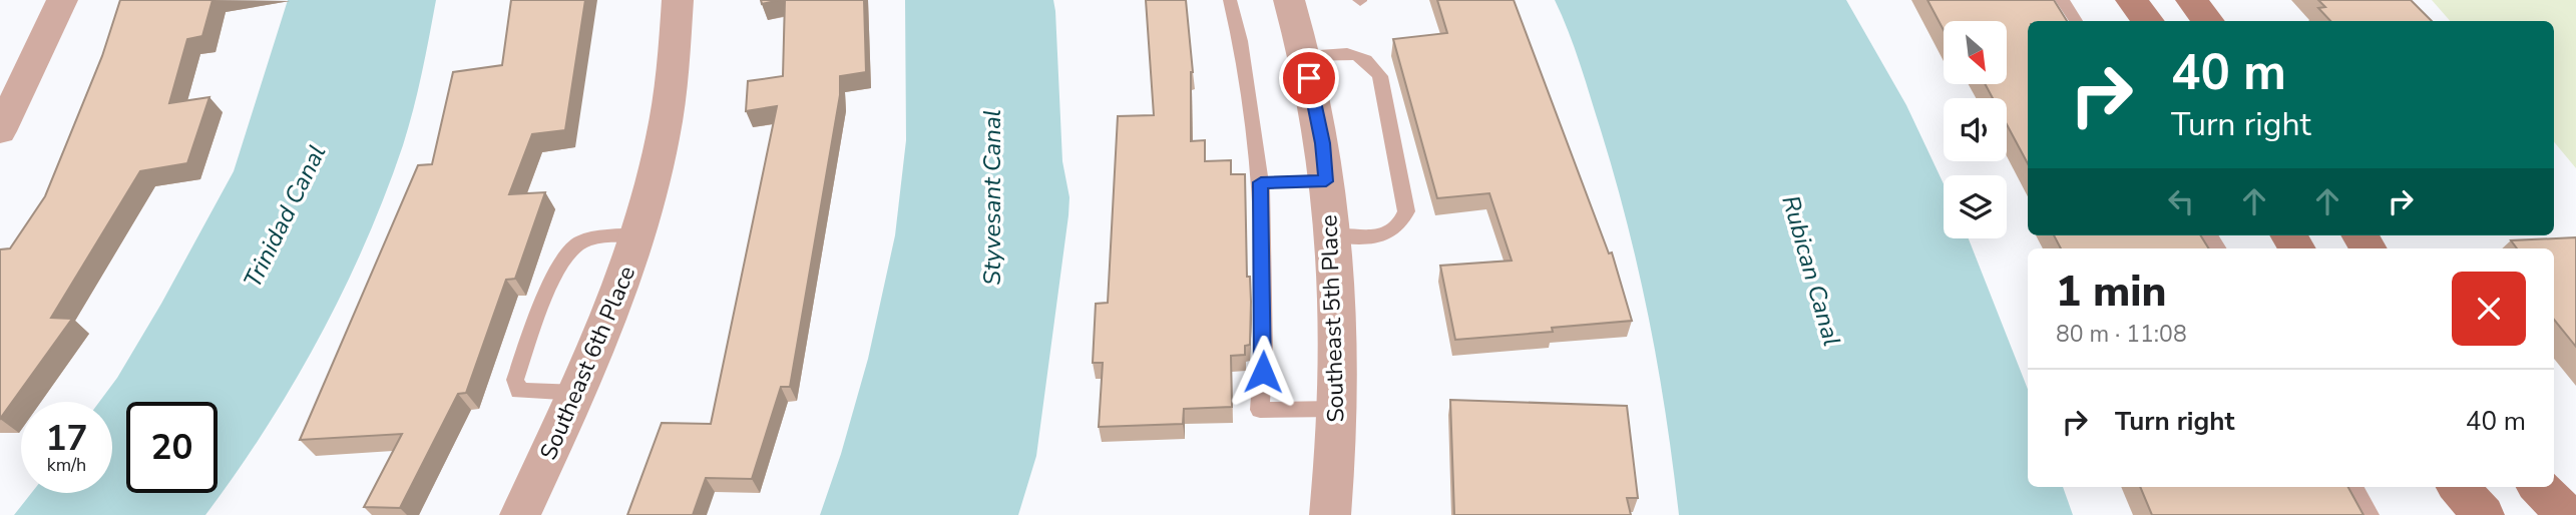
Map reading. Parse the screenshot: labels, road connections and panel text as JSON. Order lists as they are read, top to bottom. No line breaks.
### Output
{"streets":{"street":["Southeast 5th Place","Southeast 6th Place"]},"water":["Styvesant Canal","Trinidad Canal","Rubican Canal"],"north":"bottom right","page":{"turn":["40 m","Turn right"],"heading":["1 min","80 m · 11:08"],"list":[{"name":"Turn right","value":"40 m"}],"speed":"17 km/h","limit":"20"}}
